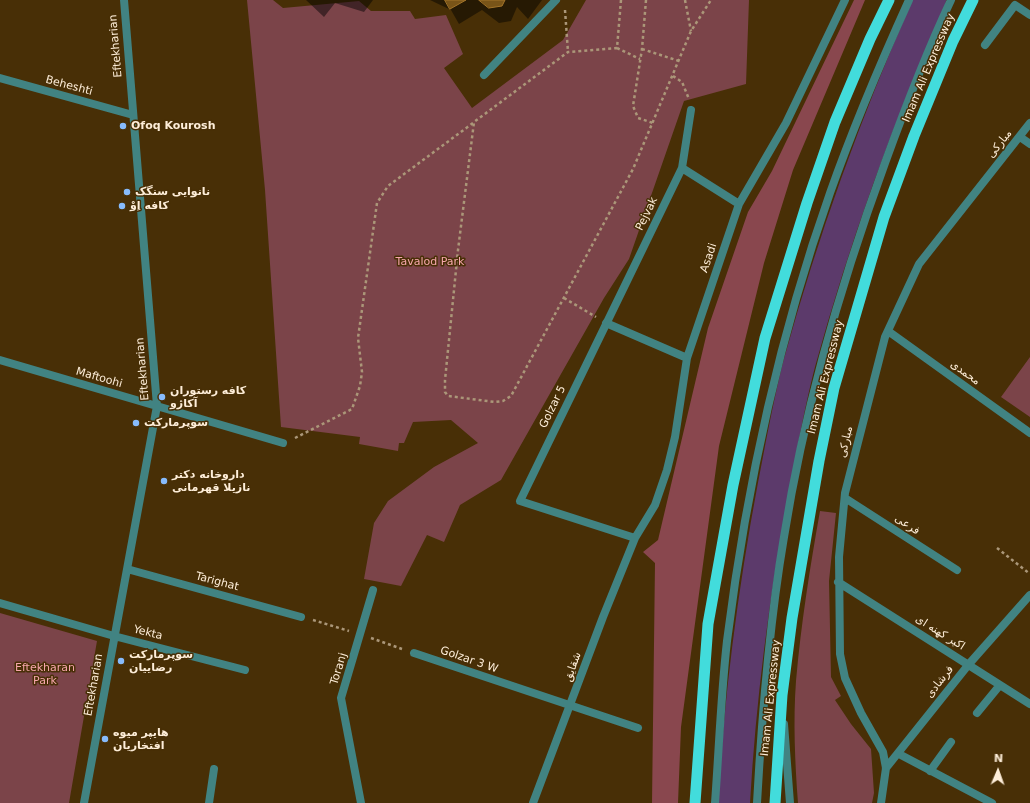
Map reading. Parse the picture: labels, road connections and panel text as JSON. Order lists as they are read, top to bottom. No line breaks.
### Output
{"streets":{"highway":["Imam Ali Expressway"],"street":["Eftekharian","Beheshti","مبارکی","Pejvak","Asadi","محمدی","Maftoohi","Golzar 5","فرعی","Tarighat","Yekta","اکبر کهنه ای","Golzar 3 W","شقایق","Toranj","فرشادی"]},"crossings":[["Eftekharian","Beheshti"],["Eftekharian","Maftoohi"],["Eftekharian","Tarighat"],["Eftekharian","Yekta"],["مبارکی","محمدی"],["مبارکی","فرعی"],["مبارکی","اکبر کهنه ای"],["مبارکی","فرشادی"],["Pejvak","Golzar 5"],["Asadi","Golzar 5"],["Asadi","شقایق"],["Golzar 5","شقایق"],["اکبر کهنه ای","فرشادی"],["Golzar 3 W","شقایق"]],"parks":["Tavalod Park","Eftekharan Park"],"places":["Ofoq Kourosh","نانوایی سنگک","کافه اِوْ","کافه رستوران آکاژو","سوپرمارکت","داروخانه دکتر نازیلا قهرمانی","سوپرمارکت رضاییان","هایپر میوه افتخاریان"],"north":"top"}
